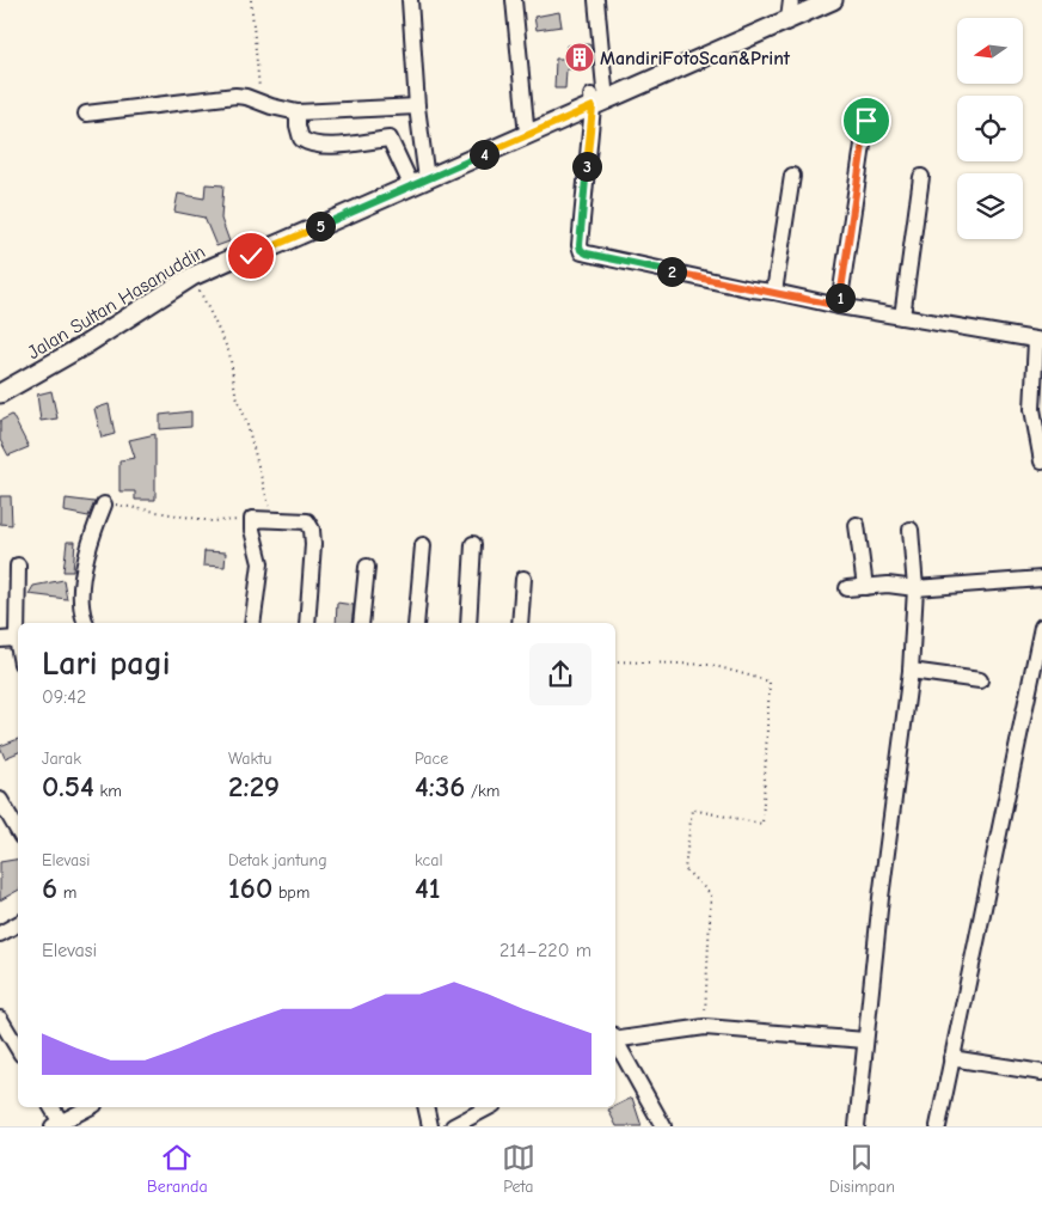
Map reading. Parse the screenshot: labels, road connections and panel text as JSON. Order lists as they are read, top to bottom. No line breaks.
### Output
{"streets":{"main road":["Jalan Sultan Hasanuddin"]},"places":{"building":["MandiriFotoScan&Print"]},"north":"left","page":{"pins":["4","3","5","2","1"],"heading":["Lari pagi","09:42"],"stats":[["Jarak","0.54 km"],["Waktu","2:29"],["Pace","4:36 /km"],["Elevasi","6 m"],["Detak jantung","160 bpm"],["kcal","41"]],"chart":["Elevasi","214–220 m"],"tabs":["Beranda","Peta","Disimpan"]}}
